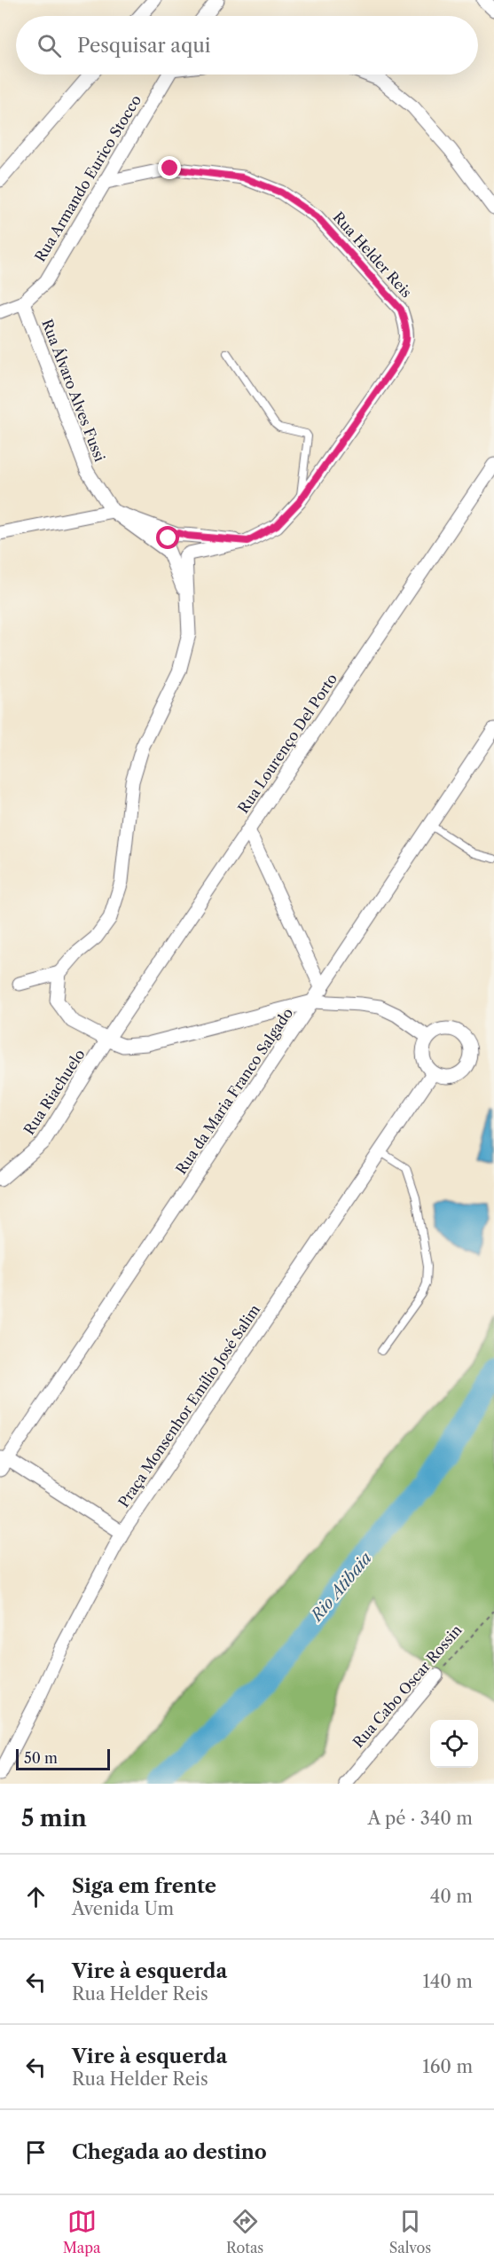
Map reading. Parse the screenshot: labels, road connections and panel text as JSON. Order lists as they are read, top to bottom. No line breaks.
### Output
{"streets":{"street":["Rua Armando Eurico Stocco","Rua Helder Reis","Rua Álvaro Alves Fussi","Rua Lourenço Del Porto","Rua da Maria Franco Salgado","Rua Riachuelo","Praça Monsenhor Emílio José Salim","Rua Cabo Oscar Rossin"]},"crossings":[["Rua Armando Eurico Stocco","Rua Helder Reis"],["Rua Armando Eurico Stocco","Rua Álvaro Alves Fussi"],["Rua Helder Reis","Rua Álvaro Alves Fussi"],["Rua Lourenço Del Porto","Rua Riachuelo"]],"water":["Rio Atibaia"],"scale_bar":"50 m","page":{"search":"Pesquisar aqui","scale":"50 m","heading":["5 min","A pé · 340 m"],"list":[["Siga em frente","Avenida Um","40 m"],["Vire à esquerda","Rua Helder Reis","140 m"],["Vire à esquerda","Rua Helder Reis","160 m"],"Chegada ao destino"],"nav":["Mapa","Rotas","Salvos"]}}
